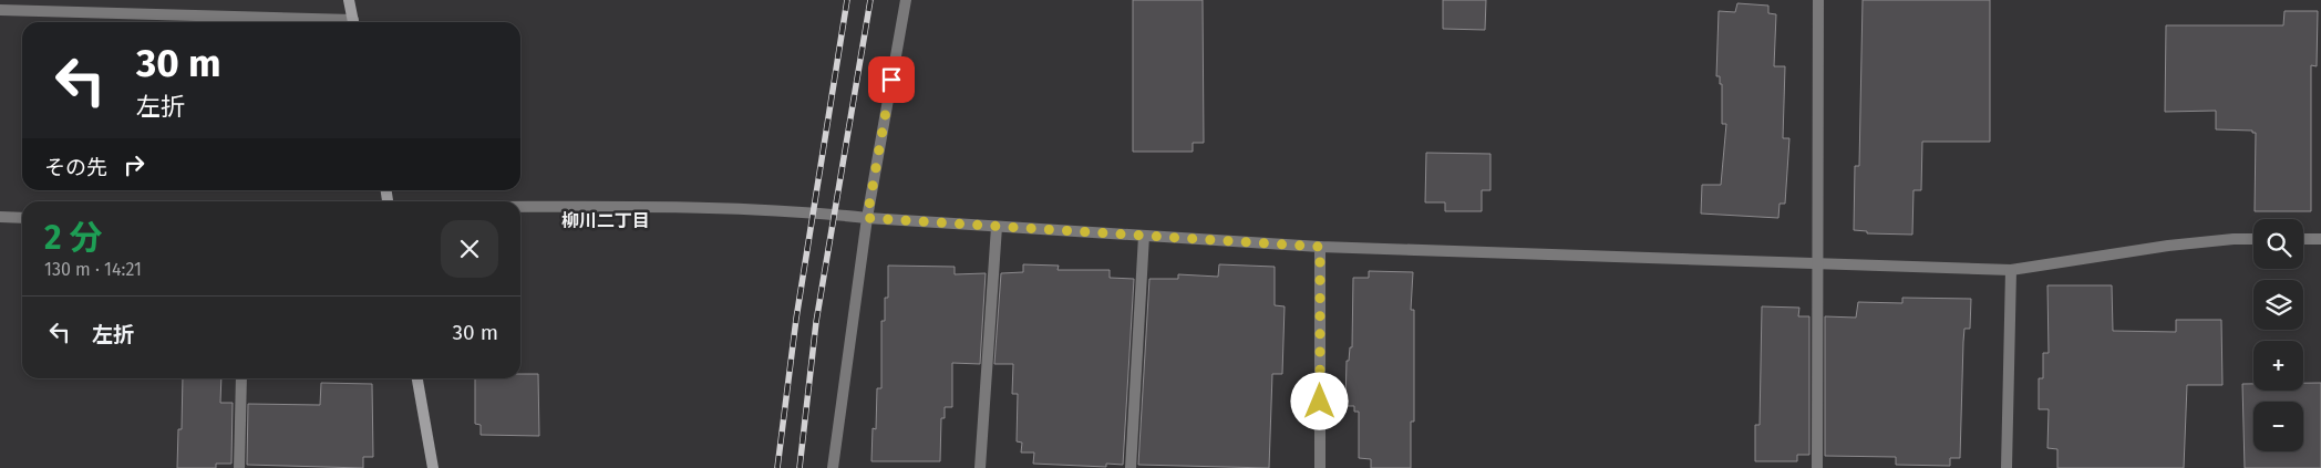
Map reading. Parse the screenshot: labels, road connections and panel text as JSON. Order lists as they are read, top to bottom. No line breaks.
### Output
{"districts":["柳川二丁目"],"page":{"turn":["30 m","左折"],"then":"その先","heading":["2 分","130 m · 14:21"],"map_buttons":["+","−"],"list":[{"name":"左折","value":"30 m"}]}}
